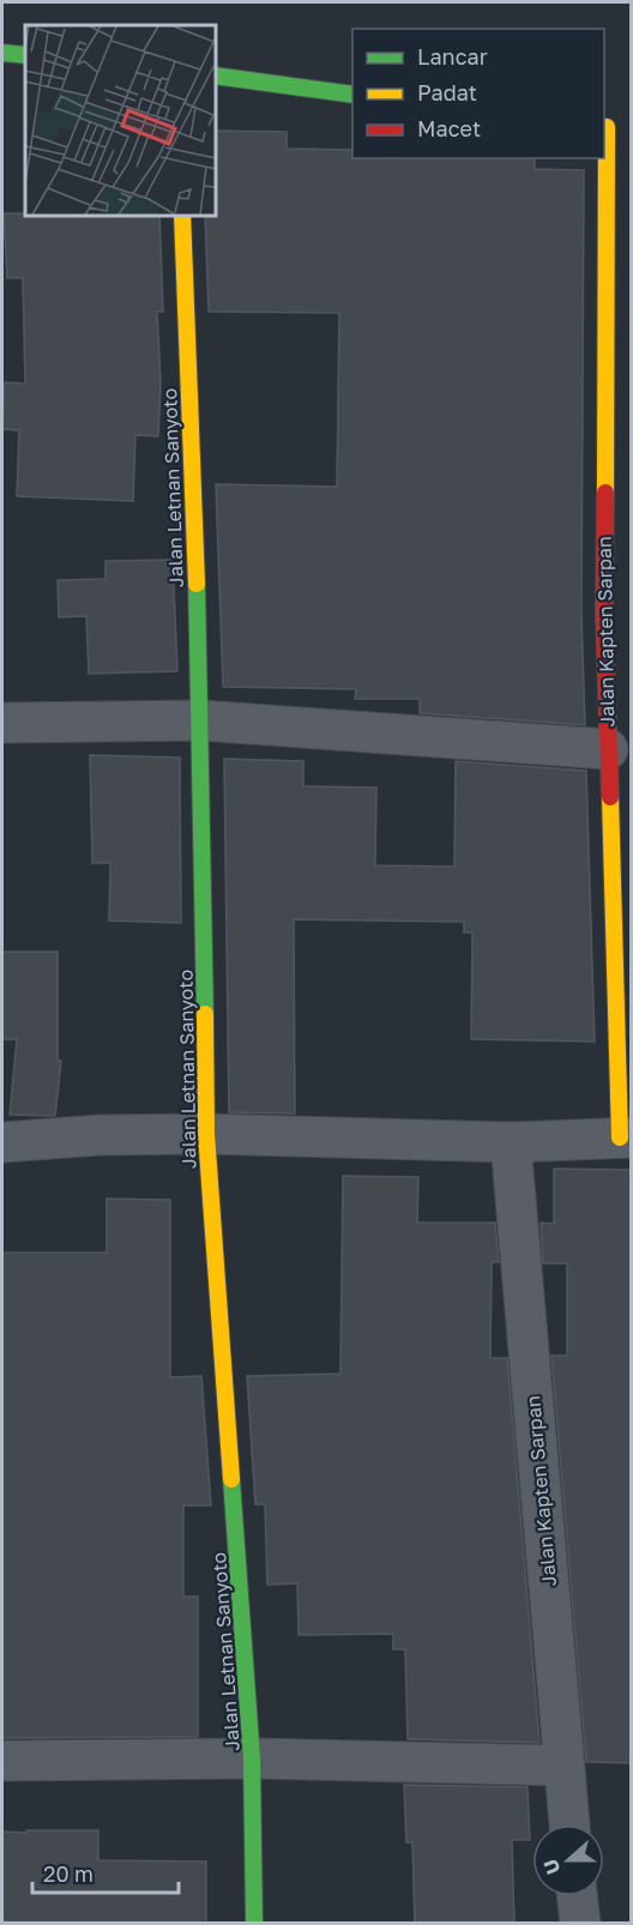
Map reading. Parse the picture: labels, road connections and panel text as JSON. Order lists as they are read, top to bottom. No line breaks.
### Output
{"streets":{"street":["Jalan Letnan Sanyoto","Jalan Kapten Sarpan"]},"legend":["Lancar","Padat","Macet"],"scale_bar":"20 m","north":"left"}
